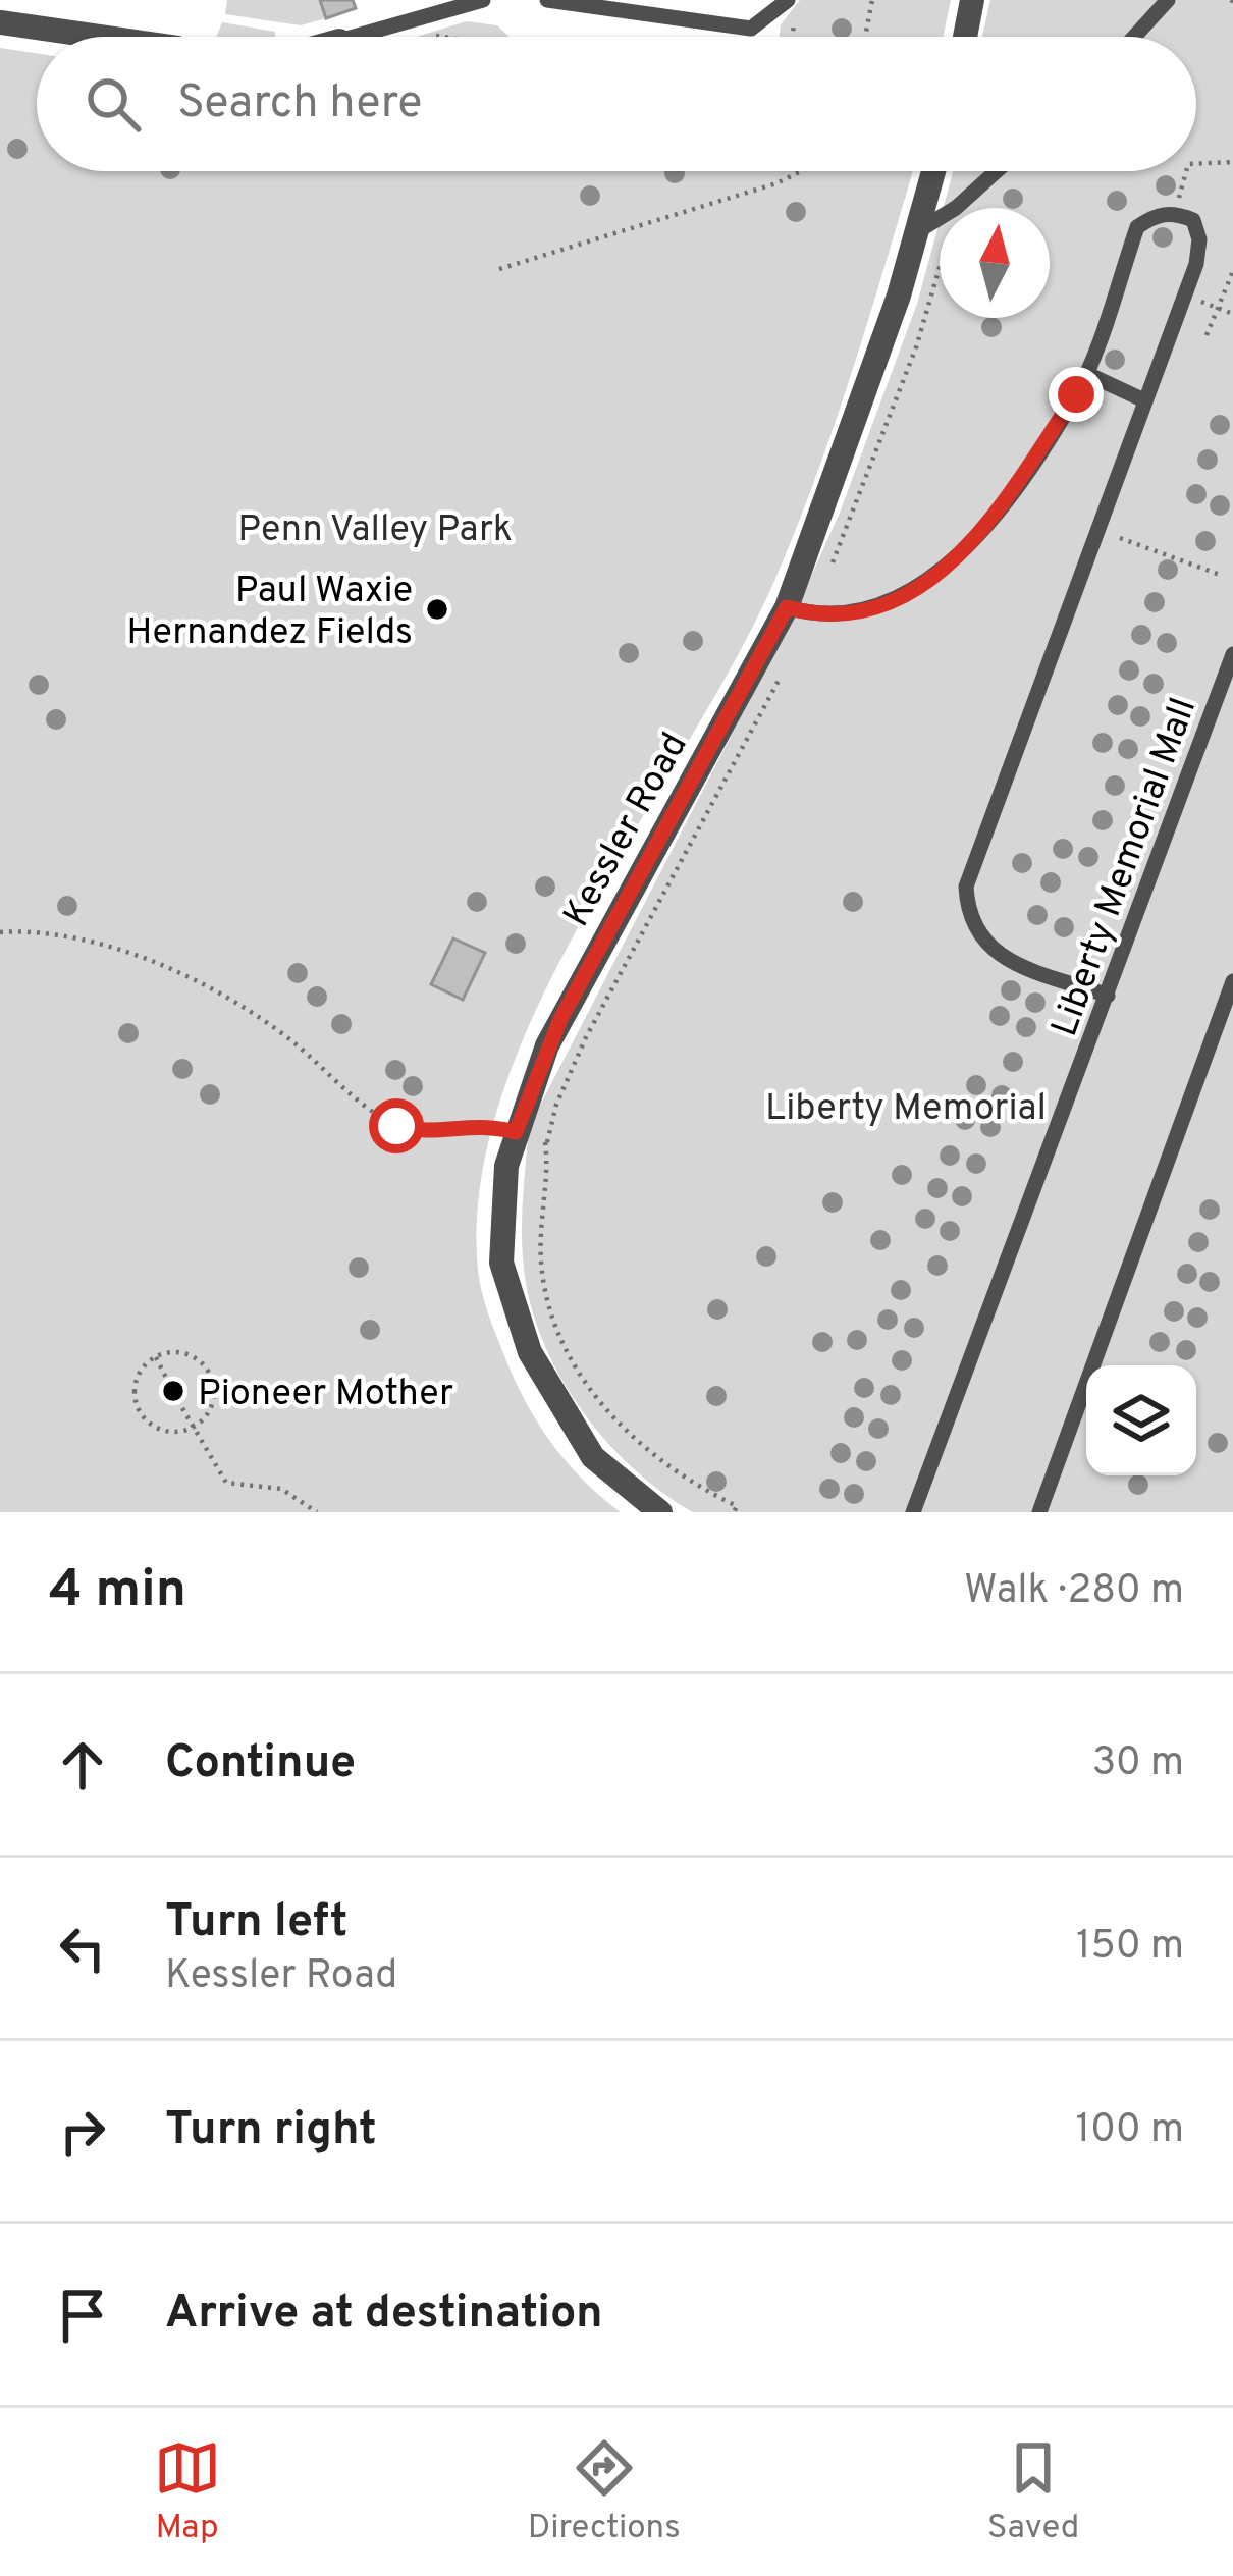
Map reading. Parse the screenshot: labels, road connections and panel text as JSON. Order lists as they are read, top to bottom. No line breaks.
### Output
{"streets":{"street":["Kessler Road"],"lane":["Liberty Memorial Mall"]},"parks":["Penn Valley Park","Liberty Memorial"],"places":["Paul Waxie Hernandez Fields","Pioneer Mother"],"north":"top","page":{"search":"Search here","heading":["4 min","Walk · 280 m"],"list":[["Continue","30 m"],["Turn left","Kessler Road","150 m"],["Turn right","100 m"],"Arrive at destination"],"nav":["Map","Directions","Saved"]}}
